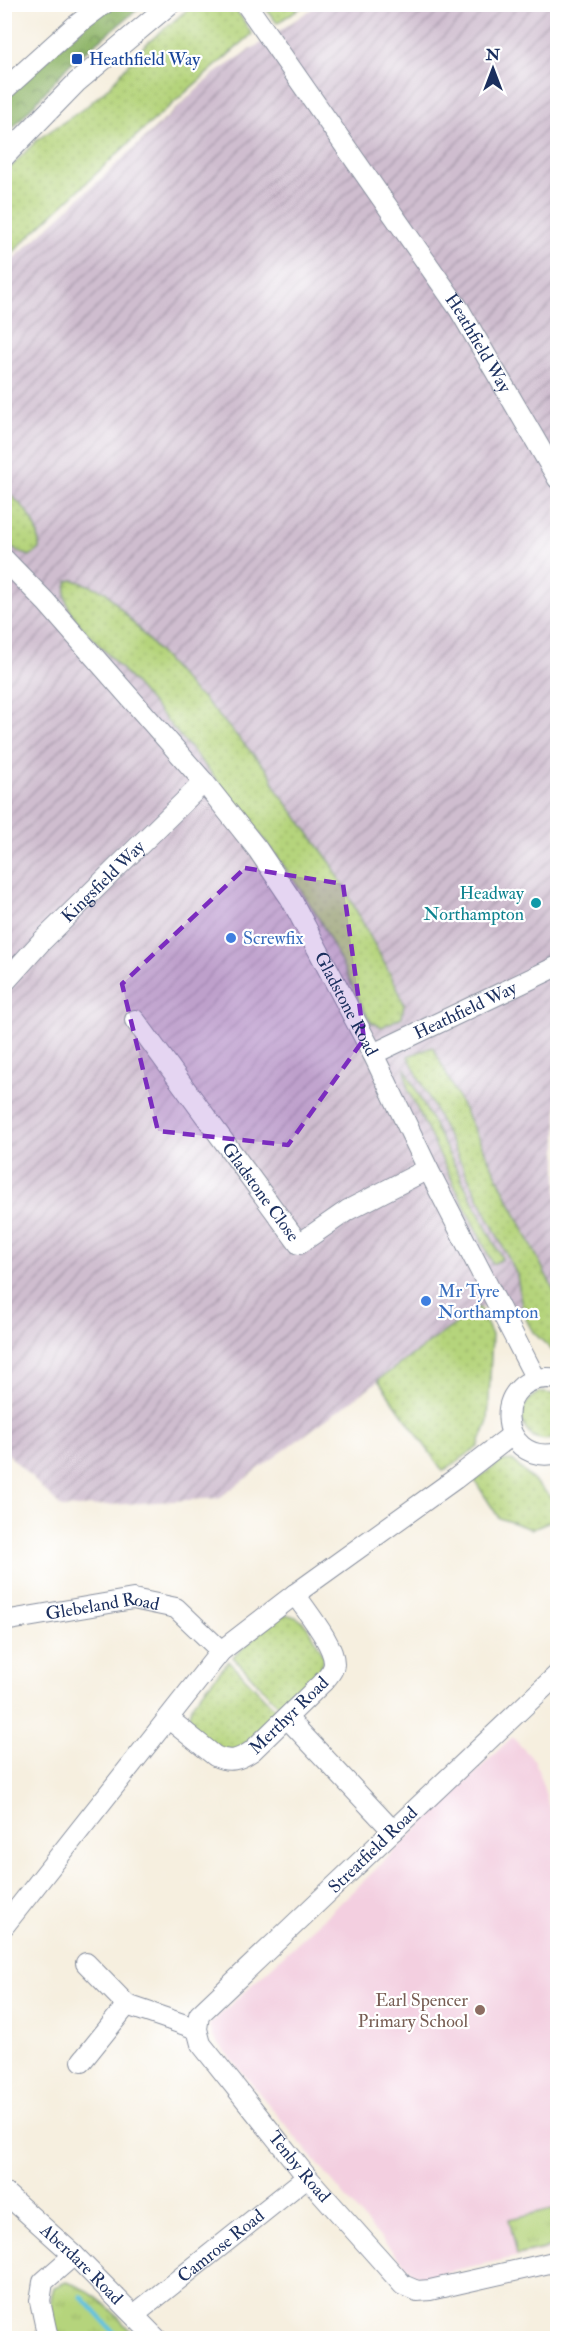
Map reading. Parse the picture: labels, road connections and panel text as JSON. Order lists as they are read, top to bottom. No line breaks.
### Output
{"streets":{"street":["Heathfield Way","Kingsfield Way","Gladstone Road","Gladstone Close","Glebeland Road","Merthyr Road","Streatfield Road","Tenby Road","Camrose Road","Aberdare Road"]},"crossings":[["Heathfield Way","Gladstone Road"],["Kingsfield Way","Gladstone Road"],["Gladstone Road","Gladstone Close"],["Streatfield Road","Tenby Road"],["Tenby Road","Camrose Road"],["Camrose Road","Aberdare Road"]],"places":{"transit":["Heathfield Way"],"other":["Headway Northampton","Screwfix","Mr Tyre Northampton","Earl Spencer Primary School"]},"north":"top"}
